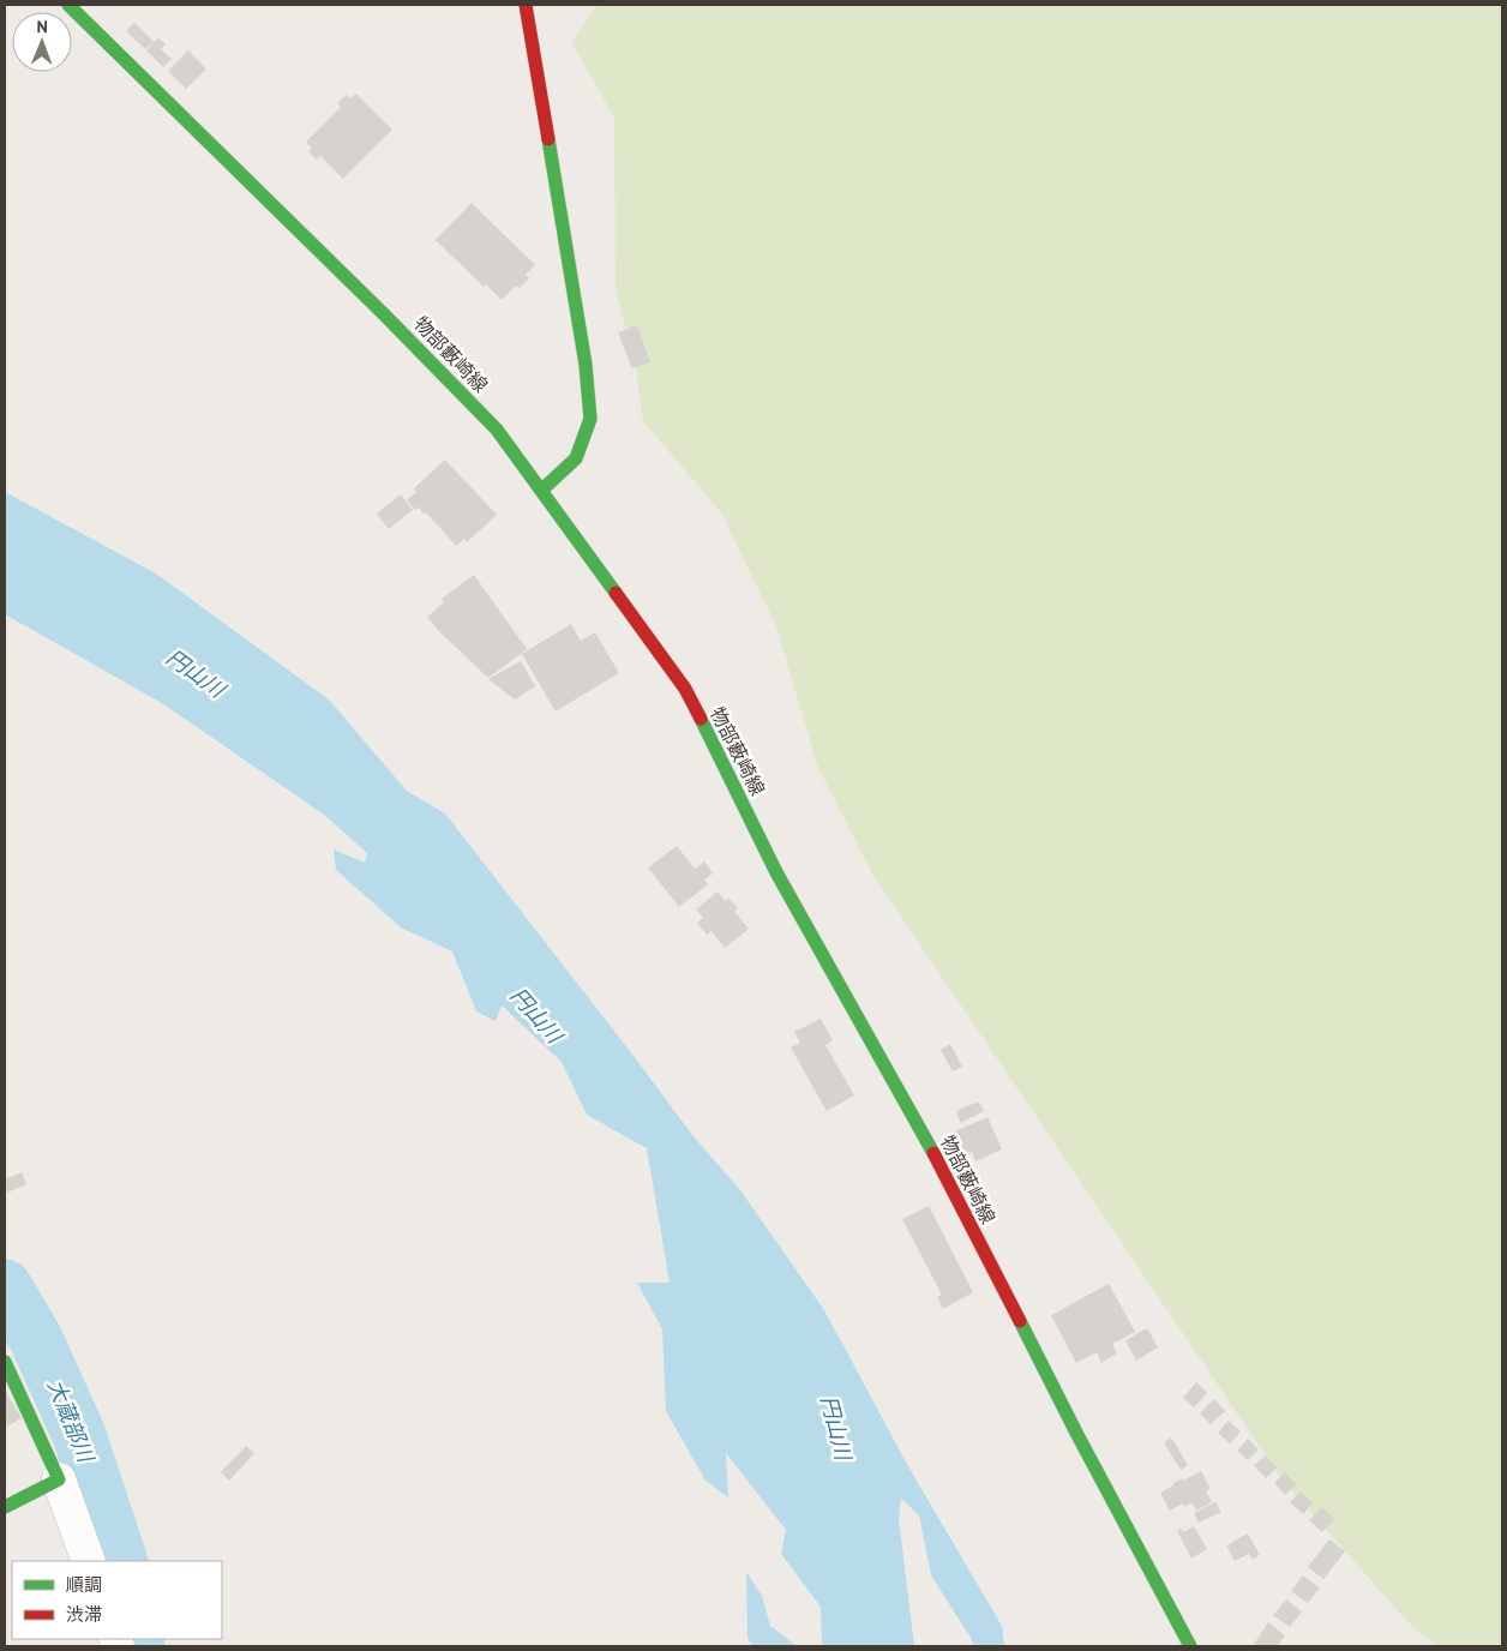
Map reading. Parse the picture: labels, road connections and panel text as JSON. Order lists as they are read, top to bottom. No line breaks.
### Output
{"streets":{"main road":["物部藪崎線"]},"water":["円山川","大蔵部川"],"legend":["順調","渋滞"],"north":"top"}
